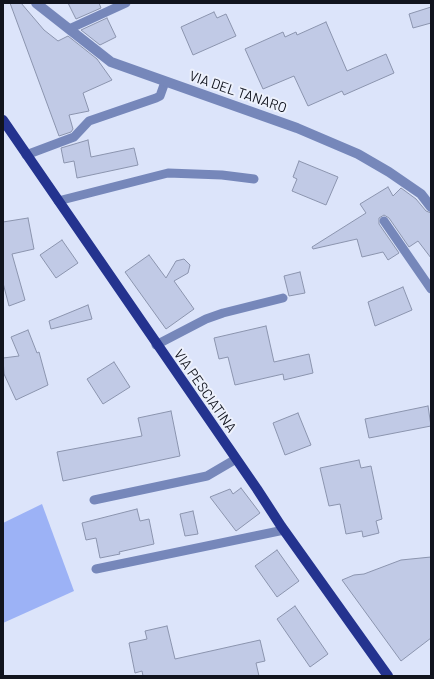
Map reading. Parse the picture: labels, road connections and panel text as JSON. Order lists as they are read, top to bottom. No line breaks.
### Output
{"streets":{"main road":["VIA PESCIATINA"],"street":["VIA DEL TANARO"]}}
